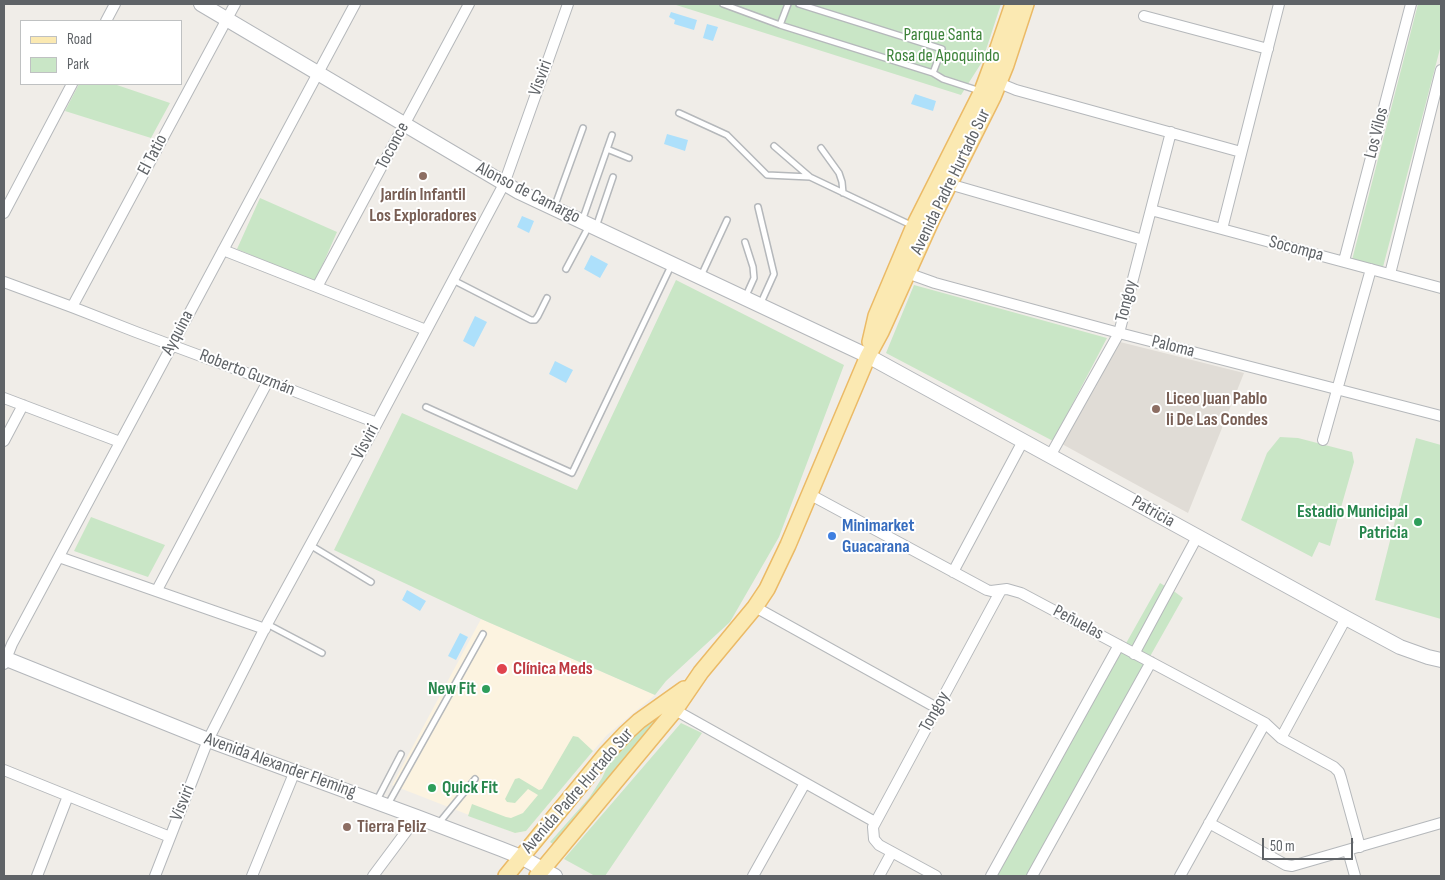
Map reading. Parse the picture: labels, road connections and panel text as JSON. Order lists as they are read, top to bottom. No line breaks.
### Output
{"streets":{"main road":["Avenida Padre Hurtado Sur"],"street":["Visviri","Los Vilos","Toconce","El Tatio","Alonso de Camargo","Socompa","Tongoy","Ayquina","Paloma","Roberto Guzmán","Patricia","Peñuelas","Avenida Alexander Fleming"]},"crossings":[["Visviri","Alonso de Camargo"],["Visviri","Roberto Guzmán"],["Visviri","Avenida Alexander Fleming"],["Los Vilos","Socompa"],["Toconce","Alonso de Camargo"],["El Tatio","Alonso de Camargo"],["El Tatio","Roberto Guzmán"],["Avenida Padre Hurtado Sur","Alonso de Camargo"],["Avenida Padre Hurtado Sur","Paloma"],["Avenida Padre Hurtado Sur","Patricia"],["Avenida Padre Hurtado Sur","Peñuelas"],["Avenida Padre Hurtado Sur","Avenida Alexander Fleming"],["Alonso de Camargo","Ayquina"],["Alonso de Camargo","Patricia"],["Socompa","Tongoy"],["Tongoy","Paloma"],["Tongoy","Patricia"],["Tongoy","Peñuelas"],["Ayquina","Roberto Guzmán"],["Ayquina","Avenida Alexander Fleming"]],"parks":["Parque Santa Rosa de Apoquindo"],"places":["Jardín Infantil Los Exploradores","Liceo Juan Pablo Ii De Las Condes","Estadio Municipal Patricia","Minimarket Guacarana","Clínica Meds","New Fit","Quick Fit","Tierra Feliz"],"legend":["Road","Park"],"scale_bar":"50 m"}
